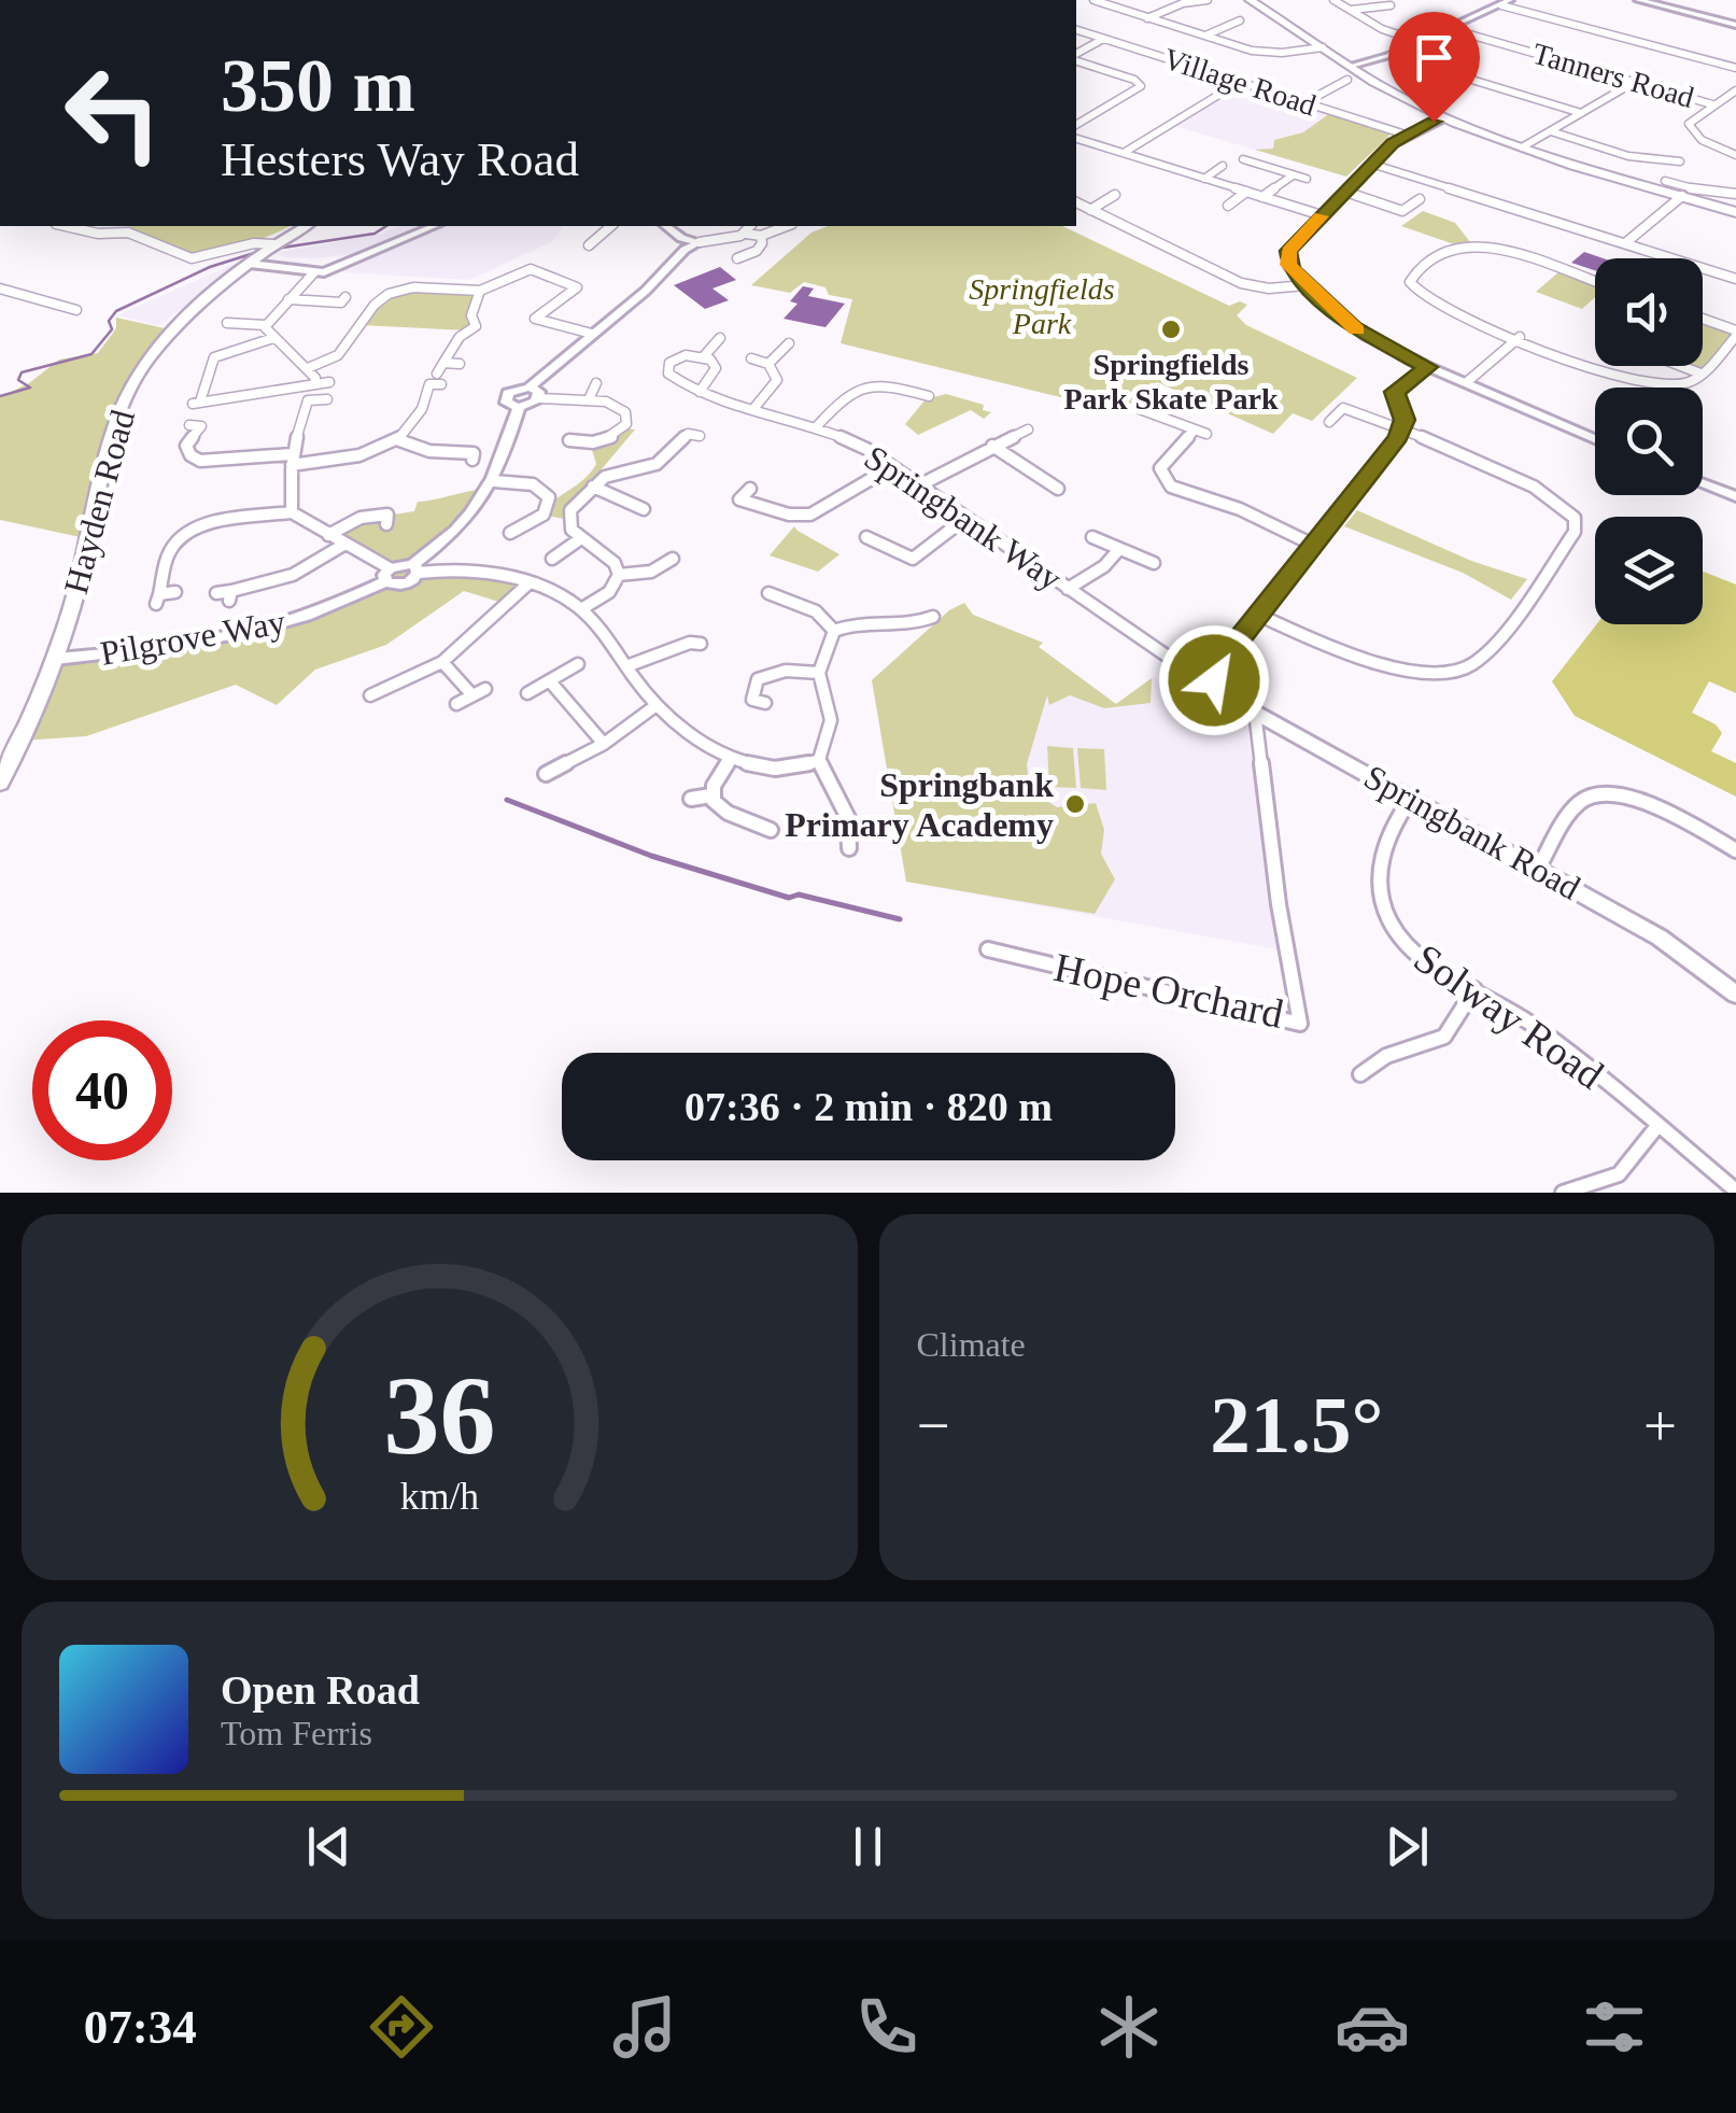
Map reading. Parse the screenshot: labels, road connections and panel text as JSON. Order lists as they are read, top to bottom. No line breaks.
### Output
{"streets":{"main road":["Hayden Road"],"street":["Tanners Road","Village Road","Springbank Way","Pilgrove Way","Springbank Road","Hope Orchard","Solway Road"]},"crossings":[["Hayden Road","Pilgrove Way"],["Springbank Way","Springbank Road"],["Springbank Road","Hope Orchard"],["Springbank Road","Solway Road"]],"parks":["Springfields Park"],"places":["Springfields Park Skate Park","Springbank Primary Academy"],"page":{"turn":["350 m","Hesters Way Road"],"limit":"40","trip":"07:36 · 2 min · 820 m","tile":"Climate","heat":["−","21.5°","+"],"song":["Open Road","Tom Ferris"],"tabs":"07:34","gauge":["36","km/h"]}}
